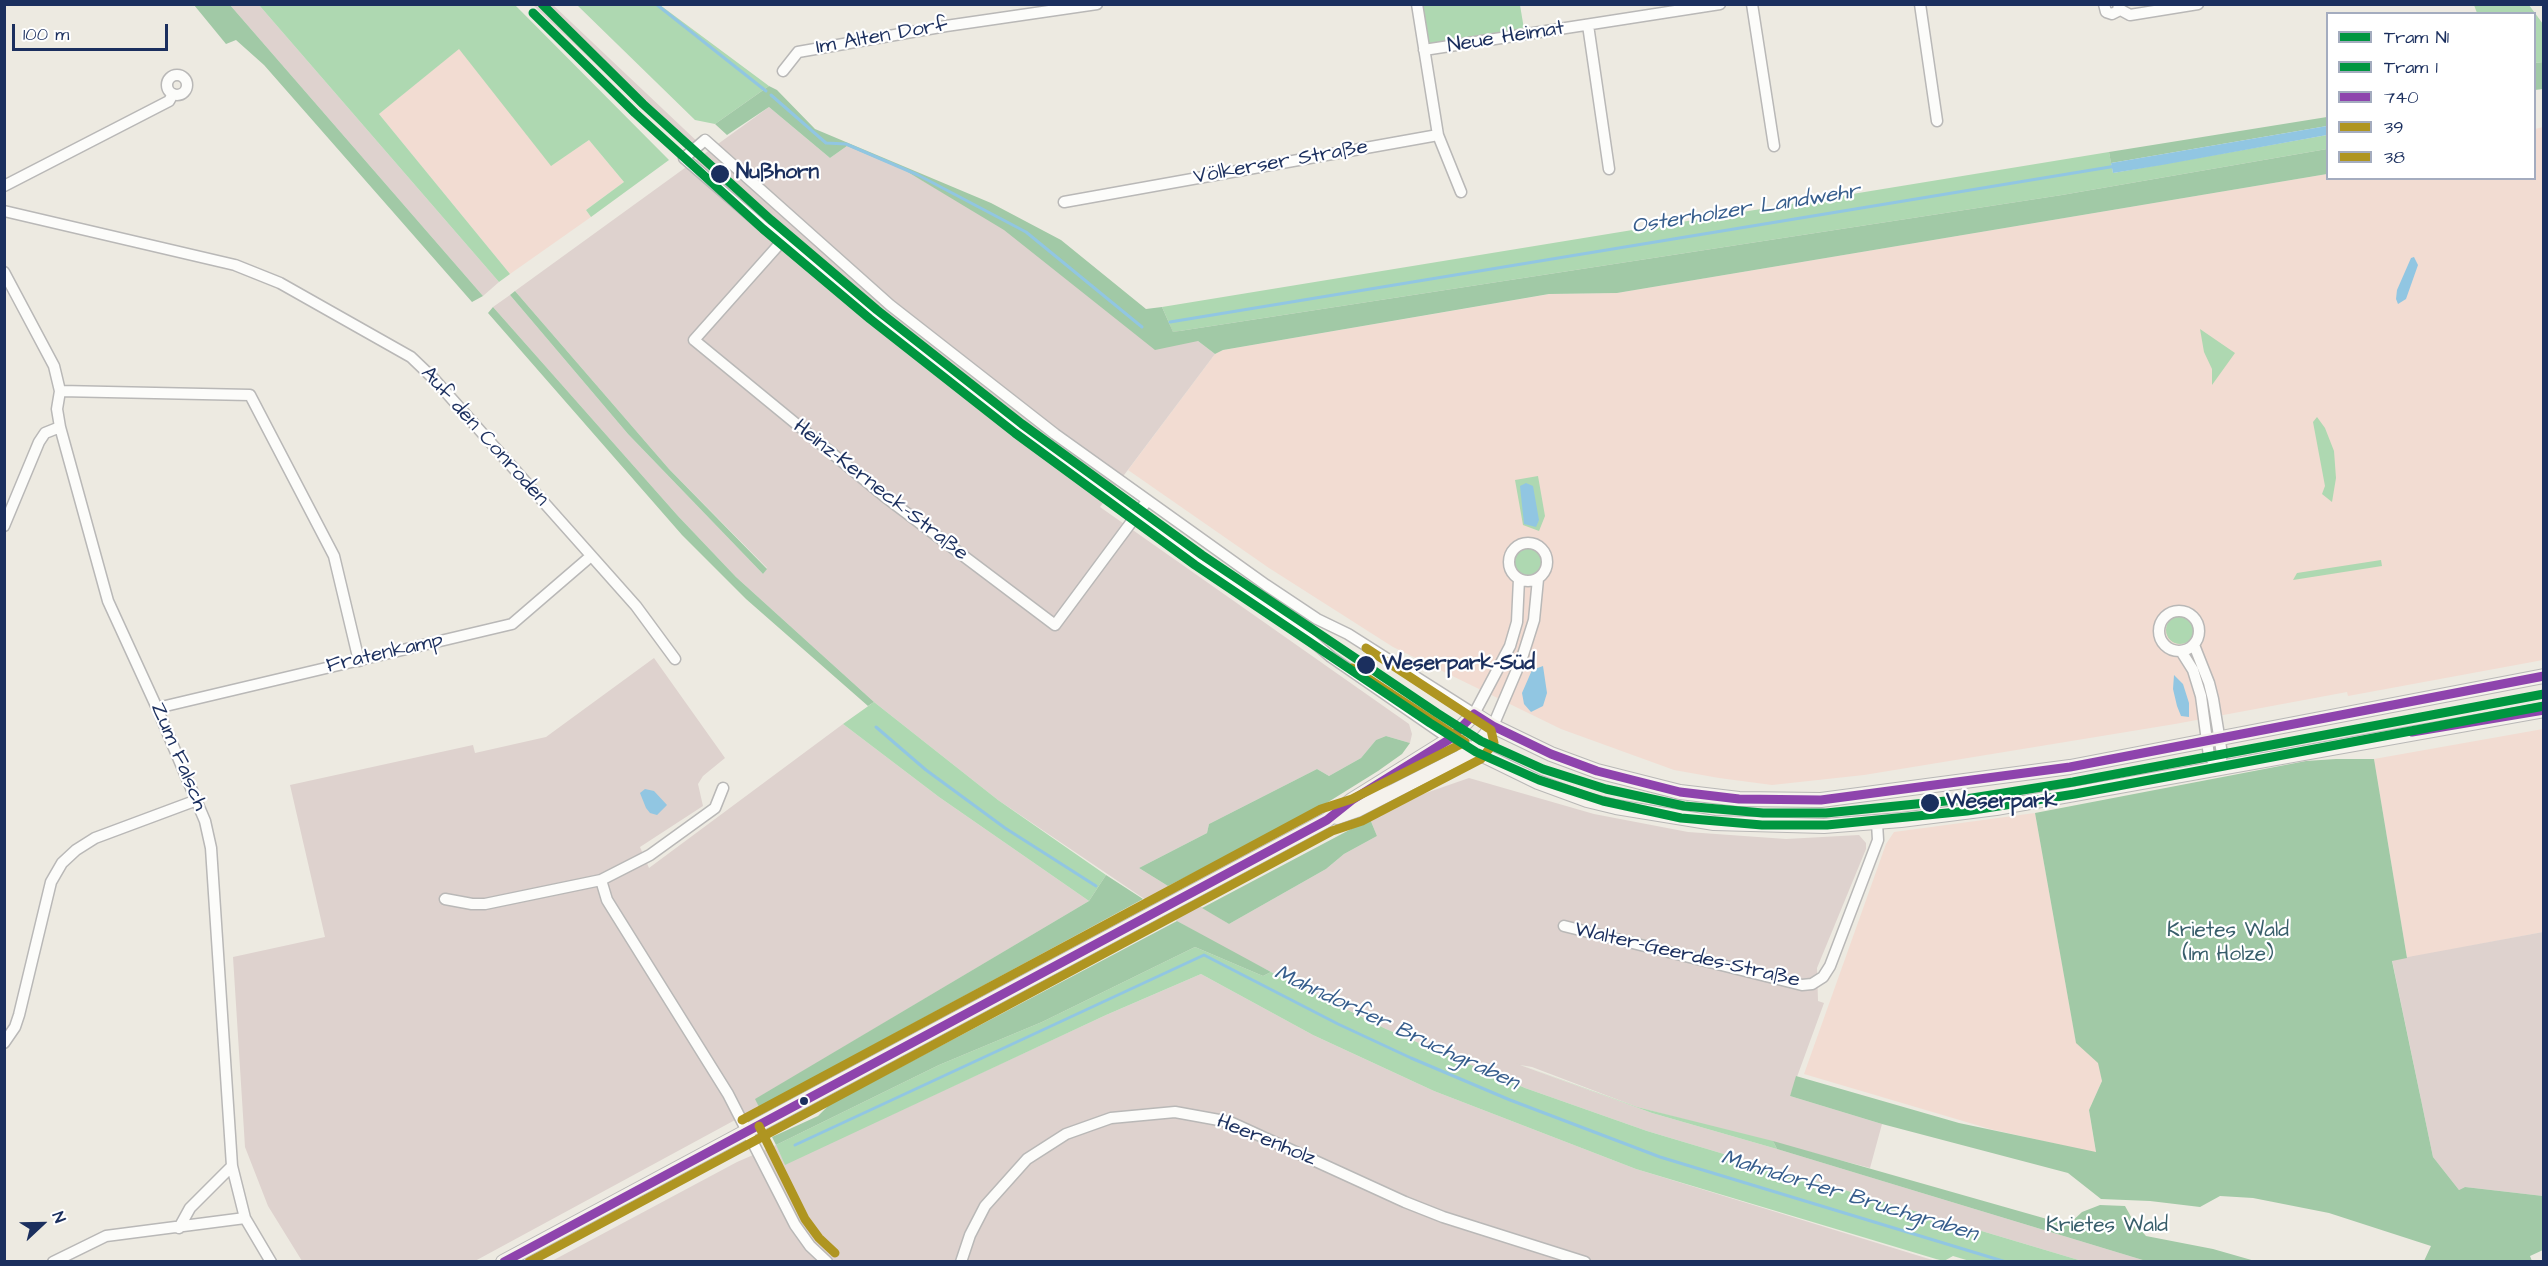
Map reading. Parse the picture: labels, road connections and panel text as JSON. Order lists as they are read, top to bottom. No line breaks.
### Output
{"streets":{"street":["Im Alten Dorf","Neue Heimat","Völkerser Straße","Auf den Conroden","Heinz-Kerneck-Straße","Fratenkamp","Zum Falsch","Walter-Geerdes-Straße","Heerenholz"]},"crossings":[["Auf den Conroden","Fratenkamp"],["Fratenkamp","Zum Falsch"]],"water":["Osterholzer Landwehr","Mahndorfer Bruchgraben"],"parks":["Krietes Wald (Im Holze)","Krietes Wald"],"places":["Nußhorn","Weserpark-Süd","Weserpark"],"lines":["tram line N1","tram line 1","transit line 39","transit line 38","transit line 740"],"legend":["Tram N1","Tram 1","740","39","38"],"scale_bar":"100 m","north":"right"}
